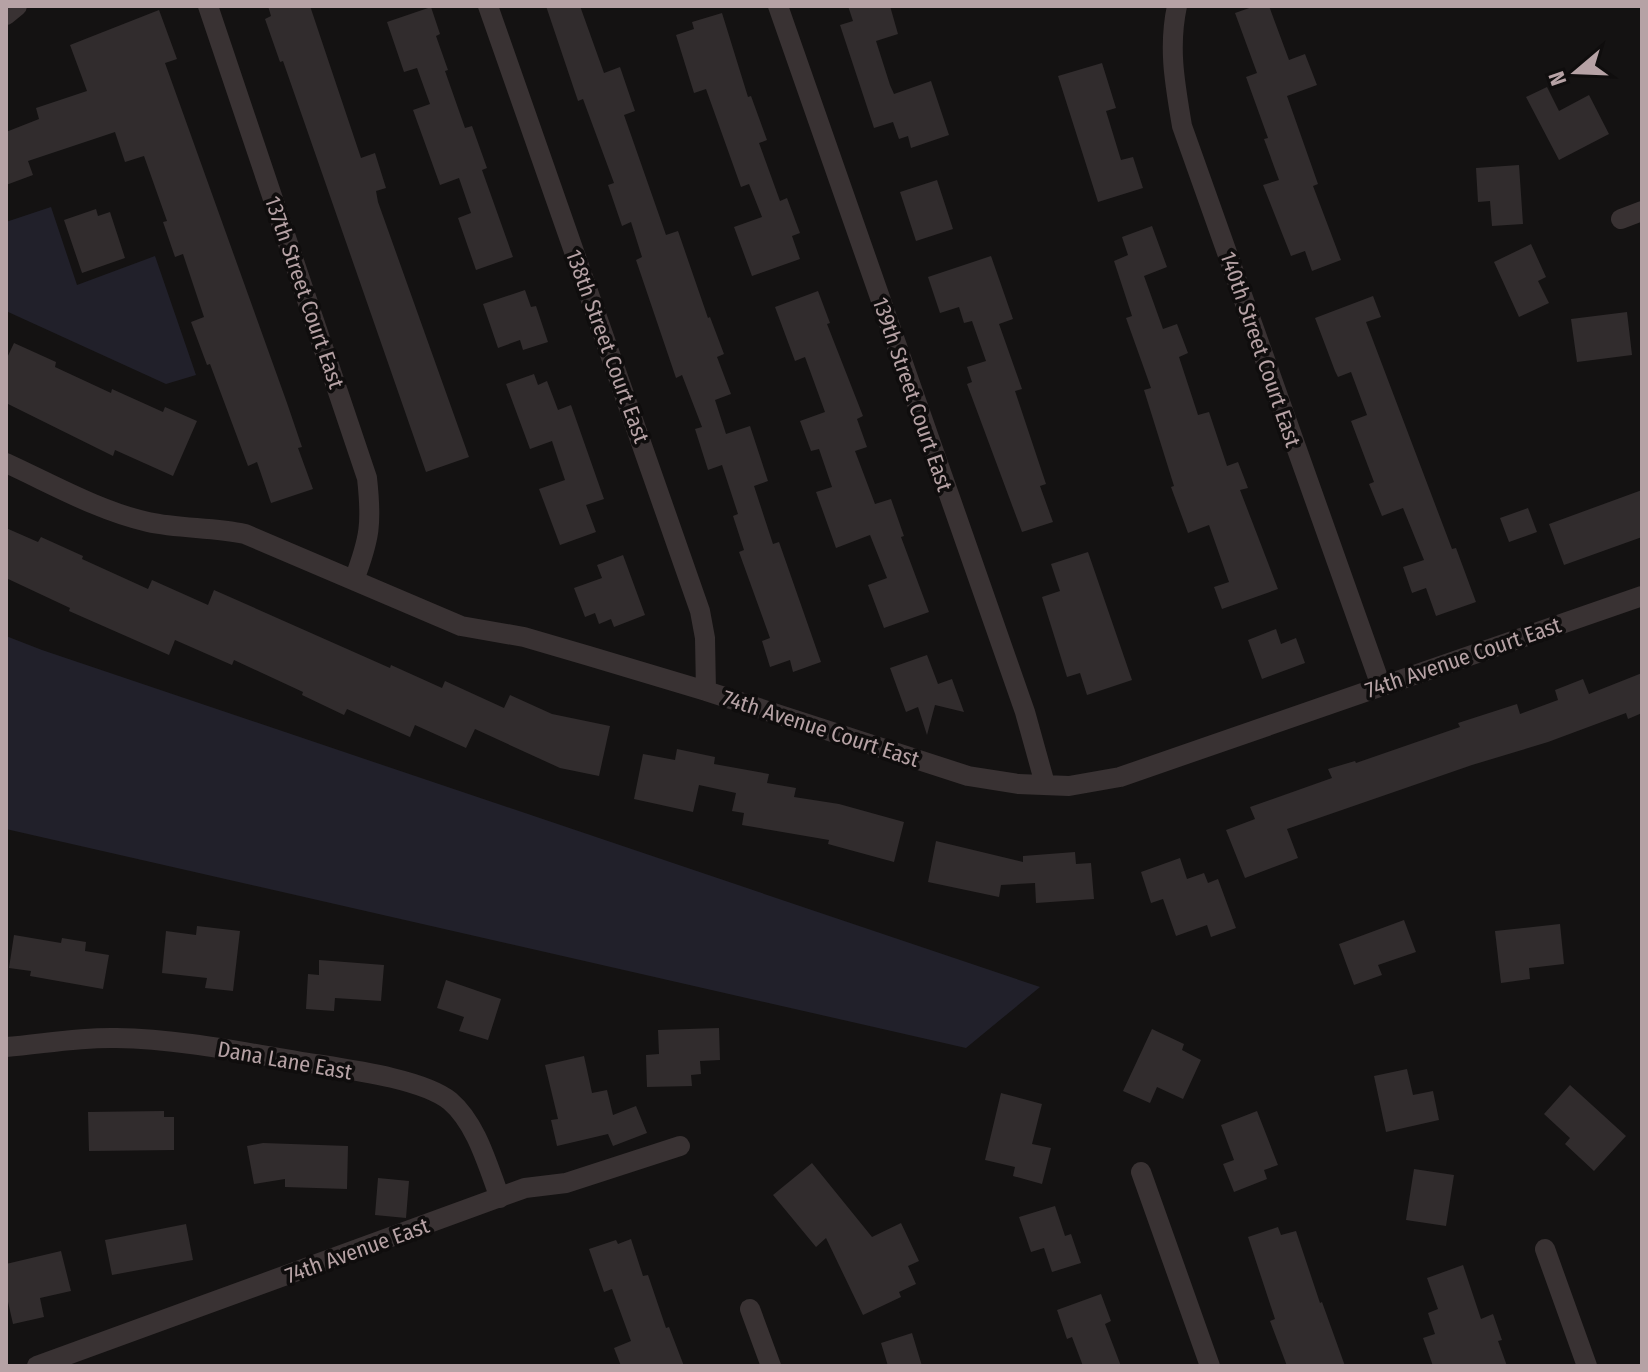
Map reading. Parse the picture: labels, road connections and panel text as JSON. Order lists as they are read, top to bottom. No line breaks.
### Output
{"streets":{"street":["137th Street Court East","138th Street Court East","140th Street Court East","139th Street Court East","74th Avenue Court East","Dana Lane East","74th Avenue East"]},"crossings":[["137th Street Court East","74th Avenue Court East"],["138th Street Court East","74th Avenue Court East"],["140th Street Court East","74th Avenue Court East"],["139th Street Court East","74th Avenue Court East"],["Dana Lane East","74th Avenue East"]],"north":"left"}
